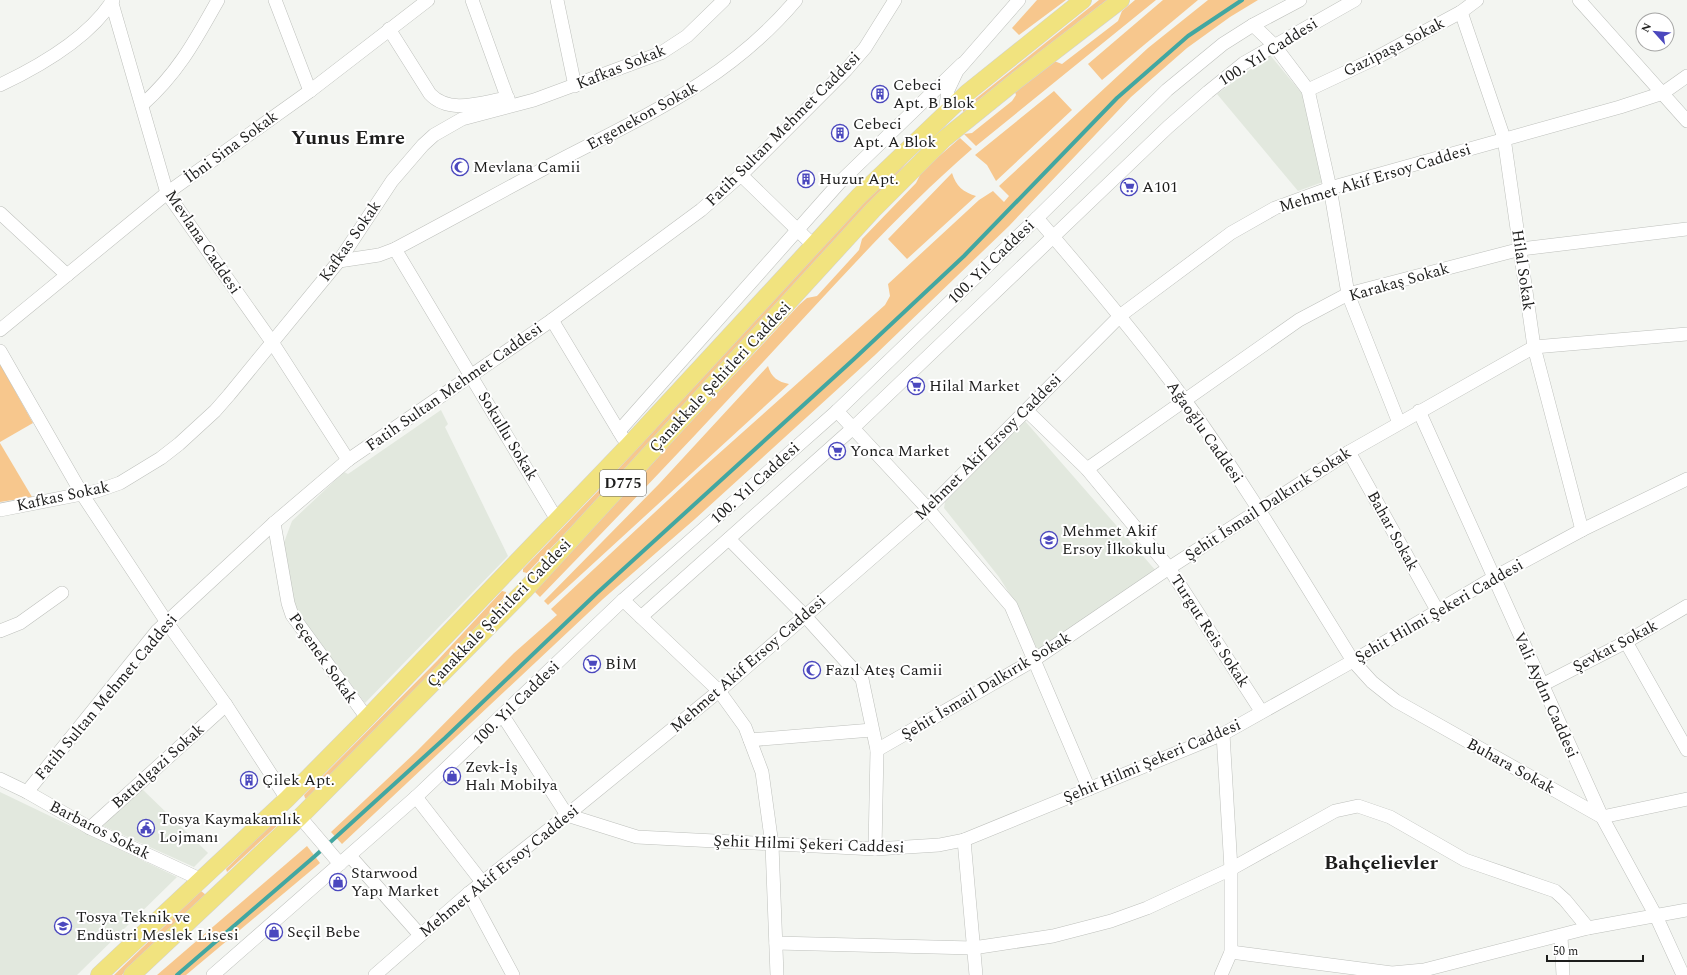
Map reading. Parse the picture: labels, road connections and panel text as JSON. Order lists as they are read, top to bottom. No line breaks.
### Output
{"streets":{"main road":["Çanakkale Şehitleri Caddesi","D775"],"street":["Gazipaşa Sokak","100. Yıl Caddesi","Kafkas Sokak","Ergenekon Sokak","Fatih Sultan Mehmet Caddesi","İbni Sina Sokak","Mehmet Akif Ersoy Caddesi","Mevlana Caddesi","Hilal Sokak","Karakaş Sokak","Ağaoğlu Caddesi","Sokullu Sokak","Şehit İsmail Dalkırık Sokak","Bahar Sokak","Şehit Hilmi Şekeri Caddesi","Turgut Reis Sokak","Şevkat Sokak","Peçenek Sokak","Vali Aydın Caddesi","Battalgazi Sokak","Buhara Sokak","Barbaros Sokak"]},"crossings":[["Gazipaşa Sokak","Hilal Sokak"],["100. Yıl Caddesi","Ağaoğlu Caddesi"],["Kafkas Sokak","Ergenekon Sokak"],["Kafkas Sokak","Mevlana Caddesi"],["Ergenekon Sokak","Sokullu Sokak"],["Fatih Sultan Mehmet Caddesi","Mevlana Caddesi"],["Fatih Sultan Mehmet Caddesi","Sokullu Sokak"],["Fatih Sultan Mehmet Caddesi","Peçenek Sokak"],["Fatih Sultan Mehmet Caddesi","Barbaros Sokak"],["İbni Sina Sokak","Mevlana Caddesi"],["Mehmet Akif Ersoy Caddesi","Hilal Sokak"],["Mehmet Akif Ersoy Caddesi","Ağaoğlu Caddesi"],["Mehmet Akif Ersoy Caddesi","Şehit Hilmi Şekeri Caddesi"],["Mehmet Akif Ersoy Caddesi","Turgut Reis Sokak"],["Hilal Sokak","Karakaş Sokak"],["Hilal Sokak","Şehit İsmail Dalkırık Sokak"],["Hilal Sokak","Şehit Hilmi Şekeri Caddesi"],["Karakaş Sokak","Ağaoğlu Caddesi"],["Karakaş Sokak","Turgut Reis Sokak"],["Çanakkale Şehitleri Caddesi","Sokullu Sokak"],["Çanakkale Şehitleri Caddesi","Peçenek Sokak"],["Çanakkale Şehitleri Caddesi","Barbaros Sokak"],["Ağaoğlu Caddesi","Şehit İsmail Dalkırık Sokak"],["Ağaoğlu Caddesi","Şehit Hilmi Şekeri Caddesi"],["Ağaoğlu Caddesi","Buhara Sokak"],["Şehit İsmail Dalkırık Sokak","Bahar Sokak"],["Şehit İsmail Dalkırık Sokak","Turgut Reis Sokak"],["Şehit İsmail Dalkırık Sokak","Vali Aydın Caddesi"],["Bahar Sokak","Şehit Hilmi Şekeri Caddesi"],["Şehit Hilmi Şekeri Caddesi","Turgut Reis Sokak"],["Şehit Hilmi Şekeri Caddesi","Vali Aydın Caddesi"],["Şehit Hilmi Şekeri Caddesi","Buhara Sokak"],["Şevkat Sokak","Vali Aydın Caddesi"],["Vali Aydın Caddesi","Buhara Sokak"],["Battalgazi Sokak","Barbaros Sokak"]],"districts":["Yunus Emre","Bahçelievler"],"places":{"building":["Cebeci Apt. B Blok","Cebeci Apt. A Blok","Huzur Apt.","Çilek Apt."],"mosque":["Mevlana Camii","Fazıl Ateş Camii"],"supermarket":["A101","Hilal Market","Yonca Market","BİM"],"school or university":["Mehmet Akif Ersoy İlkokulu","Tosya Teknik ve Endüstri Meslek Lisesi"],"shop":["Zevk-İş Halı Mobilya","Starwood Yapı Market","Seçil Bebe"],"public building":["Tosya Kaymakamlık Lojmanı"]},"scale_bar":"50 m","north":"top left"}
